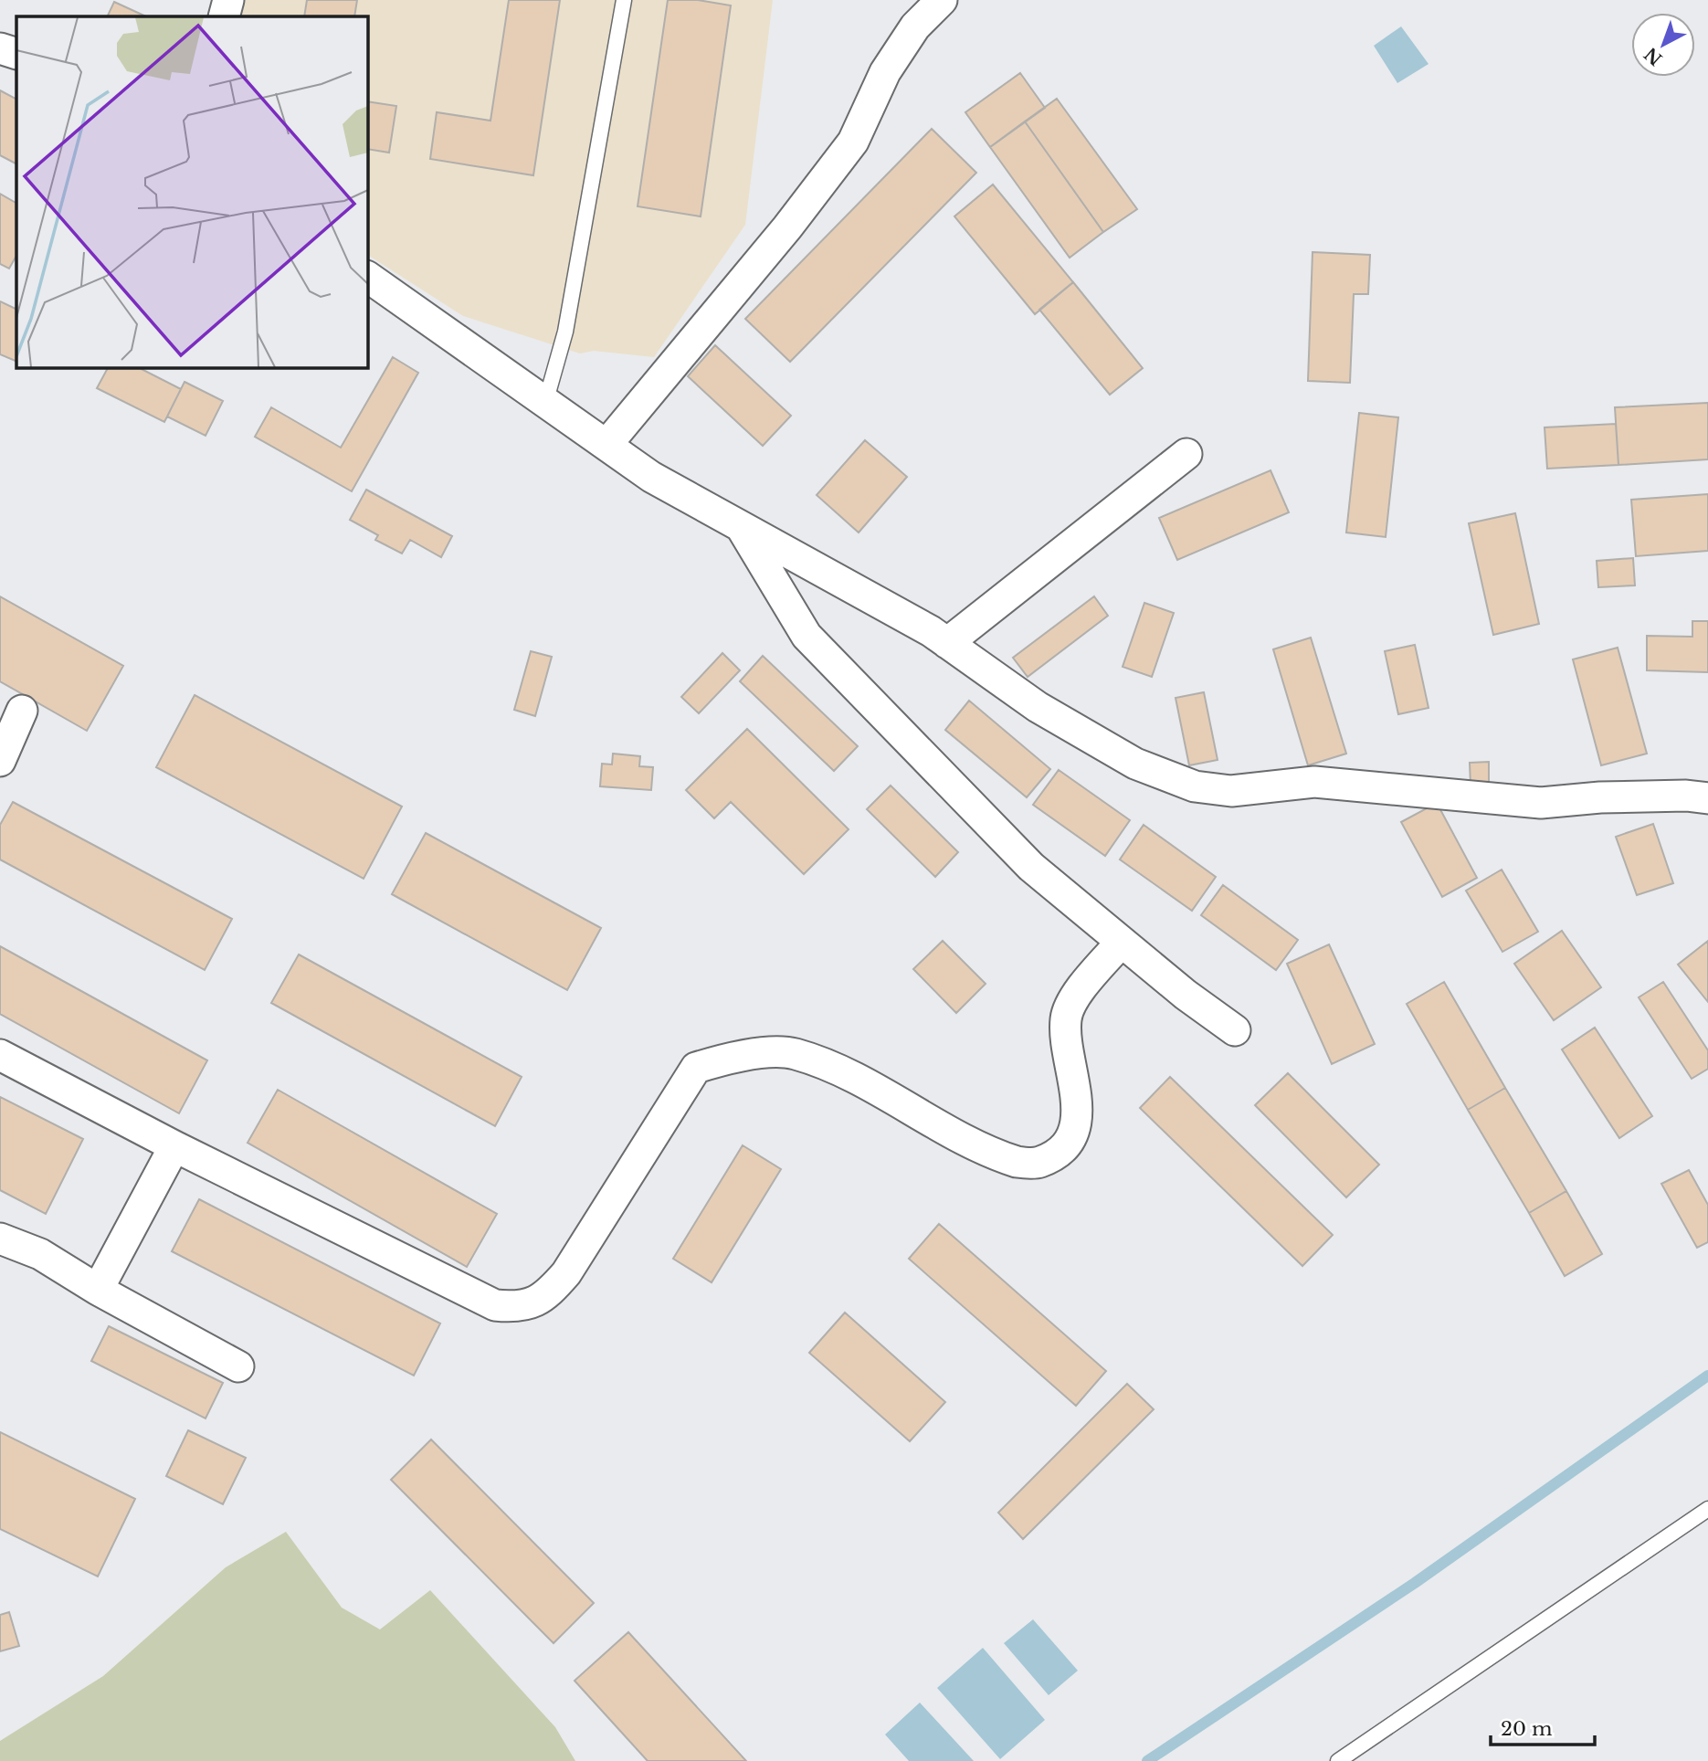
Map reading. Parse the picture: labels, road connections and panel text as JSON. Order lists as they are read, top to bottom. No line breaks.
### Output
{"scale_bar":"20 m","north":"bottom left"}
